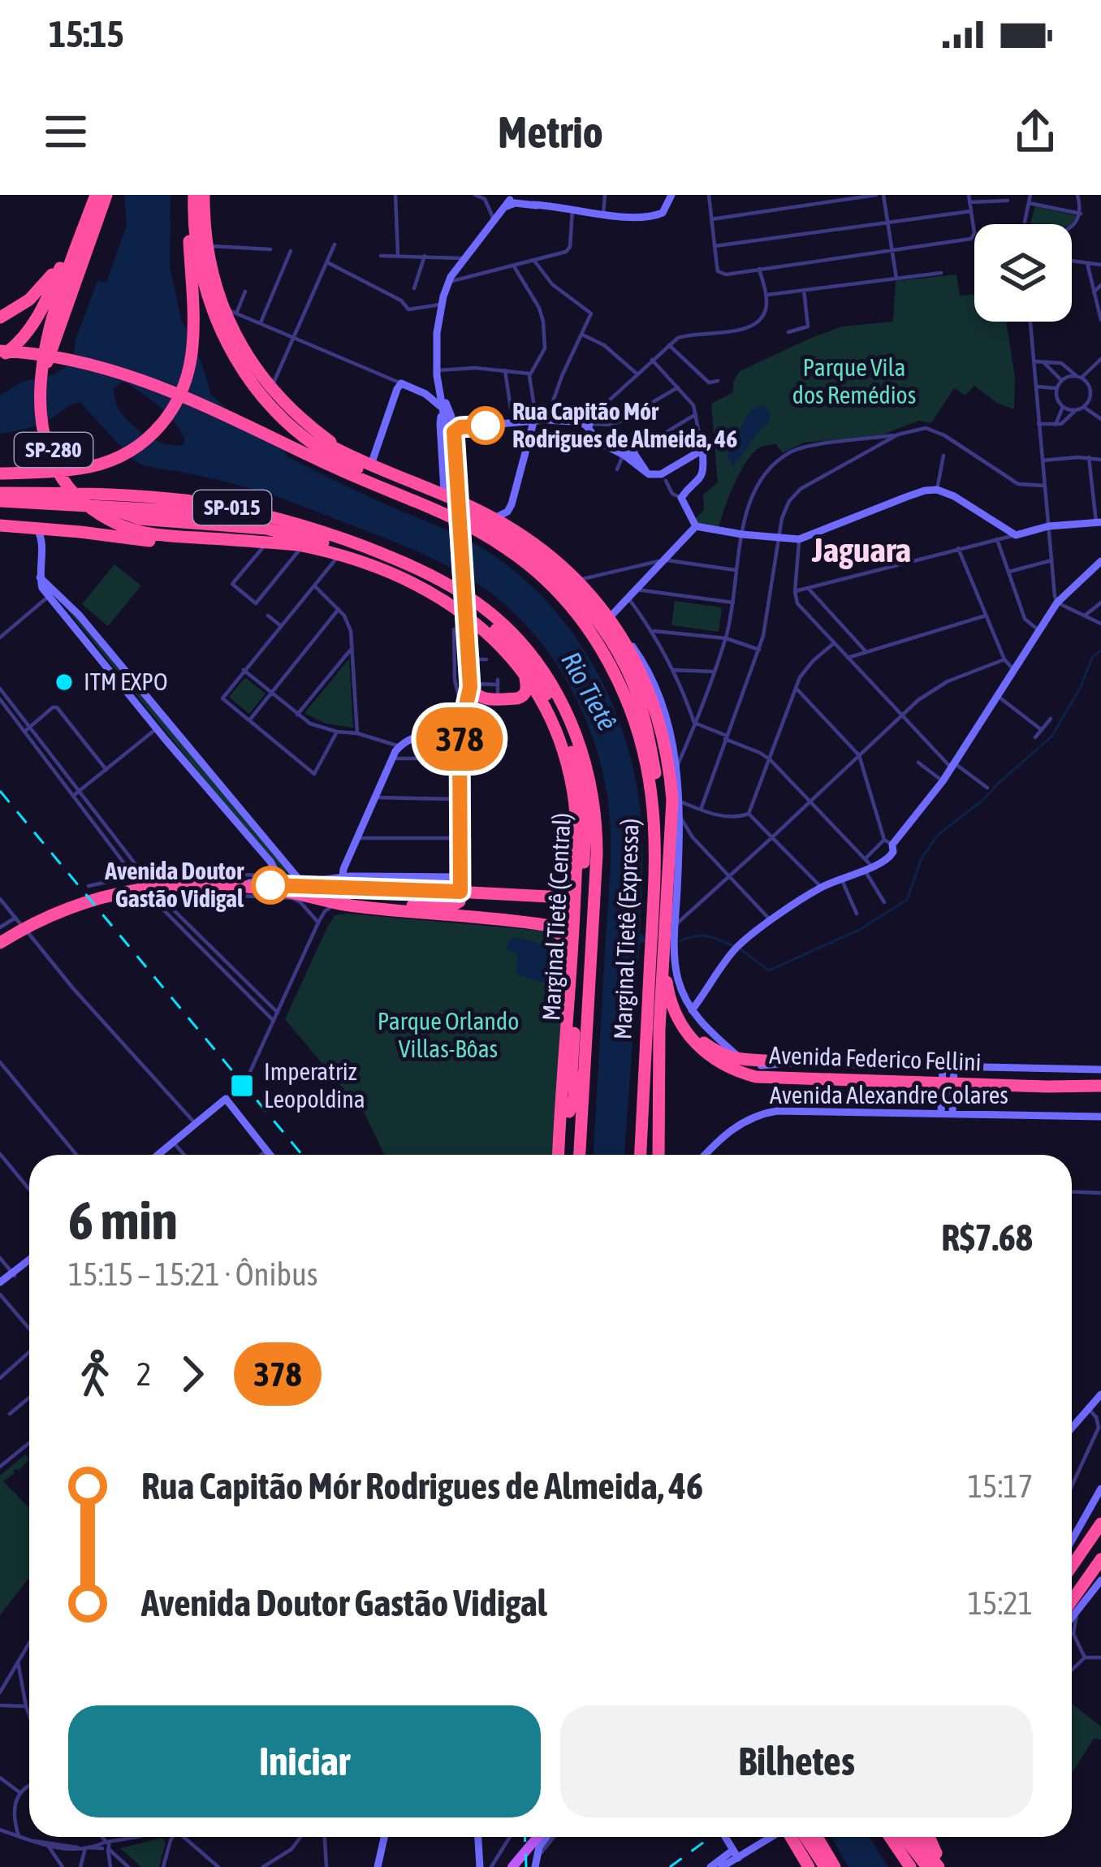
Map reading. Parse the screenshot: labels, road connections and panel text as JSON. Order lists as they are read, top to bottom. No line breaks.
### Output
{"streets":{"highway":["SP-280","SP-015","Marginal Tietê (Central)","Marginal Tietê (Expressa)","Avenida Federico Fellini"],"main road":["Avenida Alexandre Colares"]},"crossings":[["SP-280","SP-015"],["SP-015","Marginal Tietê (Central)"],["SP-015","Marginal Tietê (Expressa)"]],"districts":["Jaguara"],"water":["Rio Tietê"],"parks":["Parque Vila dos Remédios","Parque Orlando Villas-Bôas"],"places":{"other":["Rua Capitão Mór Rodrigues de Almeida, 46","ITM EXPO","Avenida Doutor Gastão Vidigal"],"transit":["Imperatriz Leopoldina"]},"lines":["bus line 378"],"page":{"status":"15:15","header":"Metrio","on_map":"378","heading":["6 min","15:15 – 15:21 · Ônibus","R$7.68"],"legs":["2","378"],"list":[{"name":"Rua Capitão Mór Rodrigues de Almeida, 46","value":"15:17"},{"name":"Avenida Doutor Gastão Vidigal","value":"15:21"}],"buttons":["Iniciar","Bilhetes"]}}
